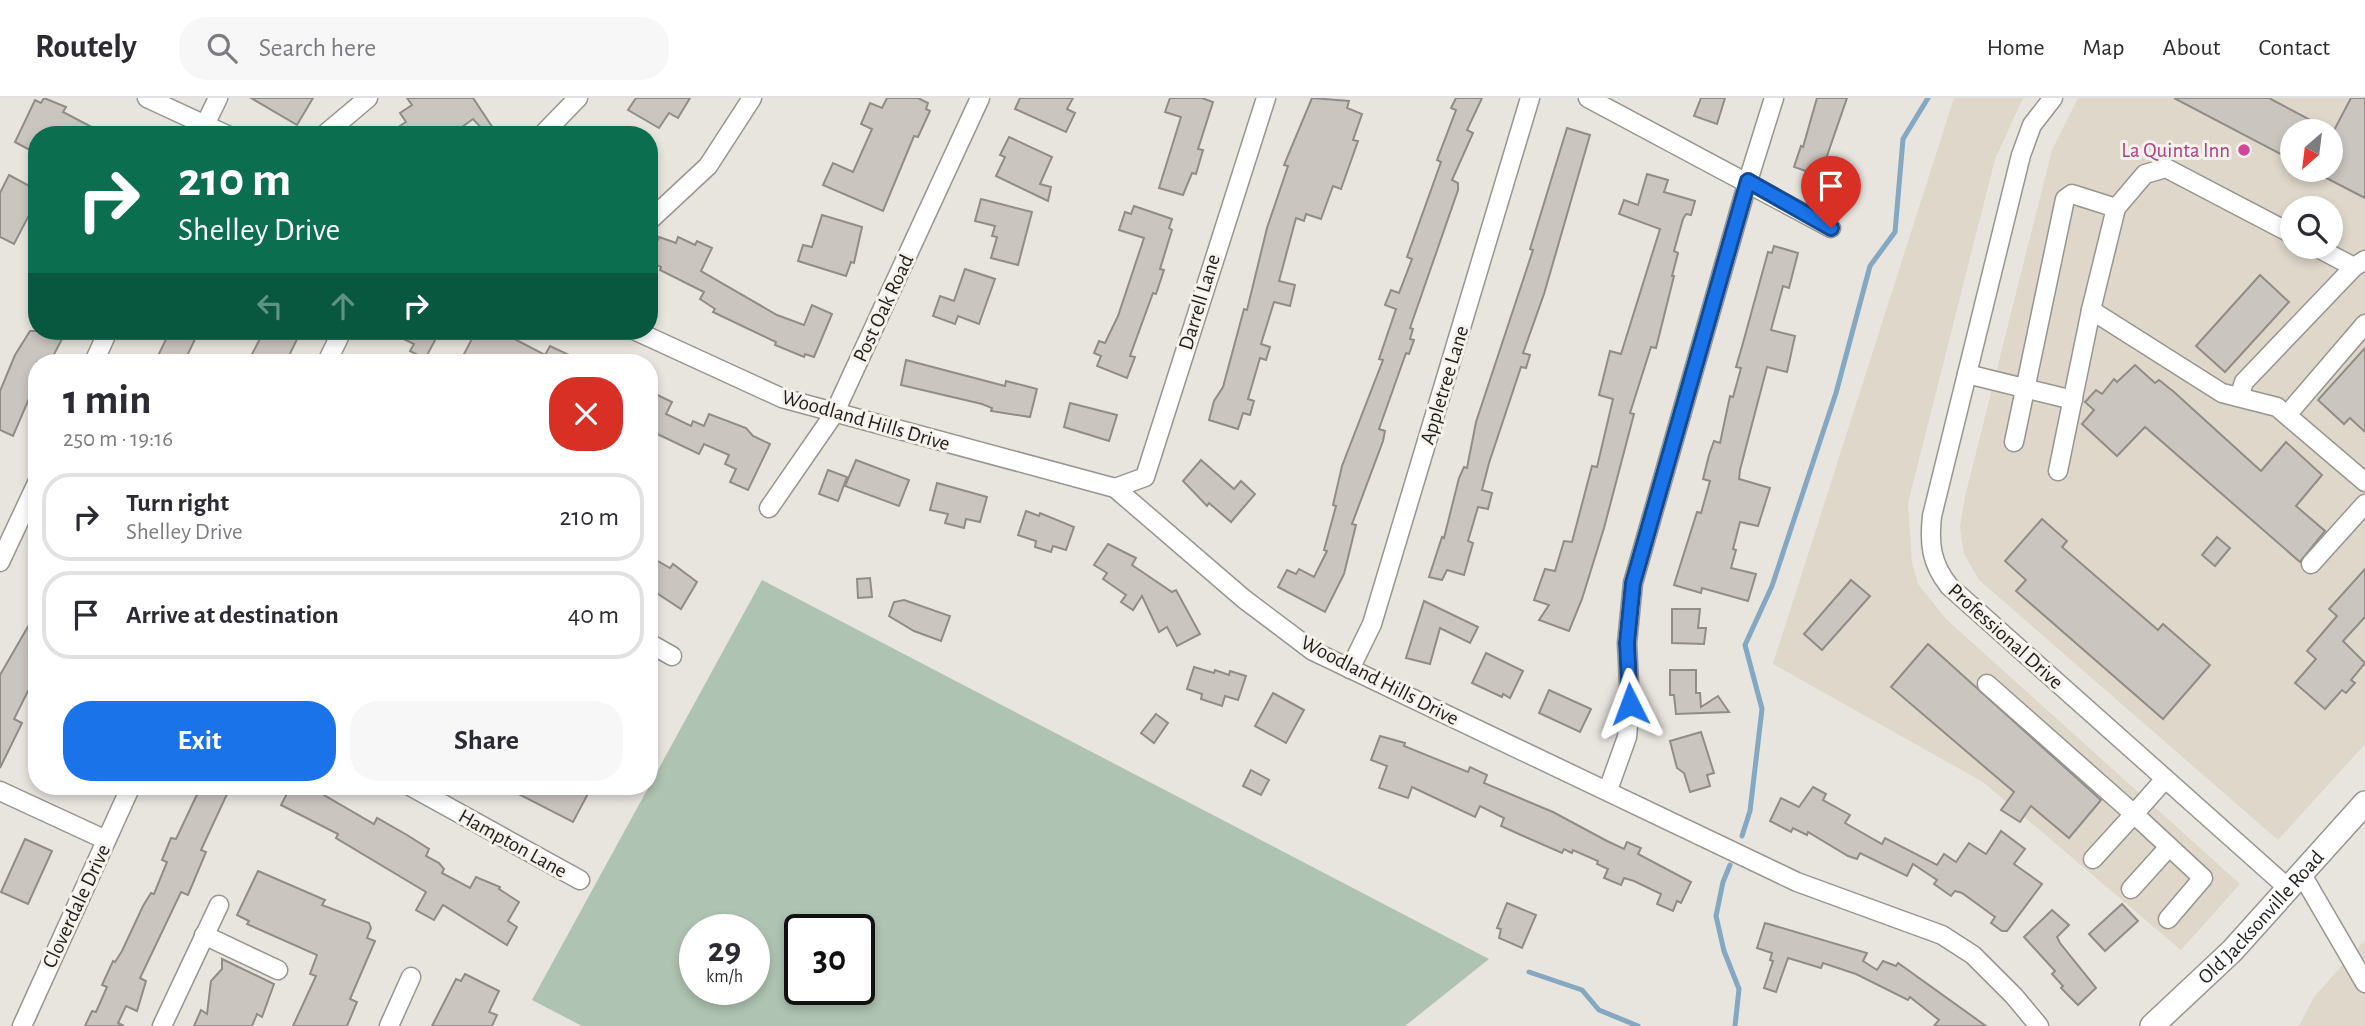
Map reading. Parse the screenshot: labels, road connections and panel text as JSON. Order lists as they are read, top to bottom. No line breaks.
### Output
{"streets":{"main road":["Old Jacksonville Road"],"street":["Darrell Lane","Post Oak Road","Appletree Lane","Woodland Hills Drive","Professional Drive","Hampton Lane","Cloverdale Drive"]},"crossings":[["Darrell Lane","Woodland Hills Drive"],["Post Oak Road","Woodland Hills Drive"],["Appletree Lane","Woodland Hills Drive"],["Professional Drive","Old Jacksonville Road"]],"places":["La Quinta Inn"],"north":"bottom left","page":{"header":"Routely","search":"Search here","nav":["Home","Map","About","Contact"],"turn":["210 m","Shelley Drive"],"heading":["1 min","250 m · 19:16"],"list":[{"name":"Turn right","note":"Shelley Drive","value":"210 m"},{"name":"Arrive at destination","value":"40 m"}],"buttons":["Exit","Share"],"speed":"29 km/h","limit":"30"}}
